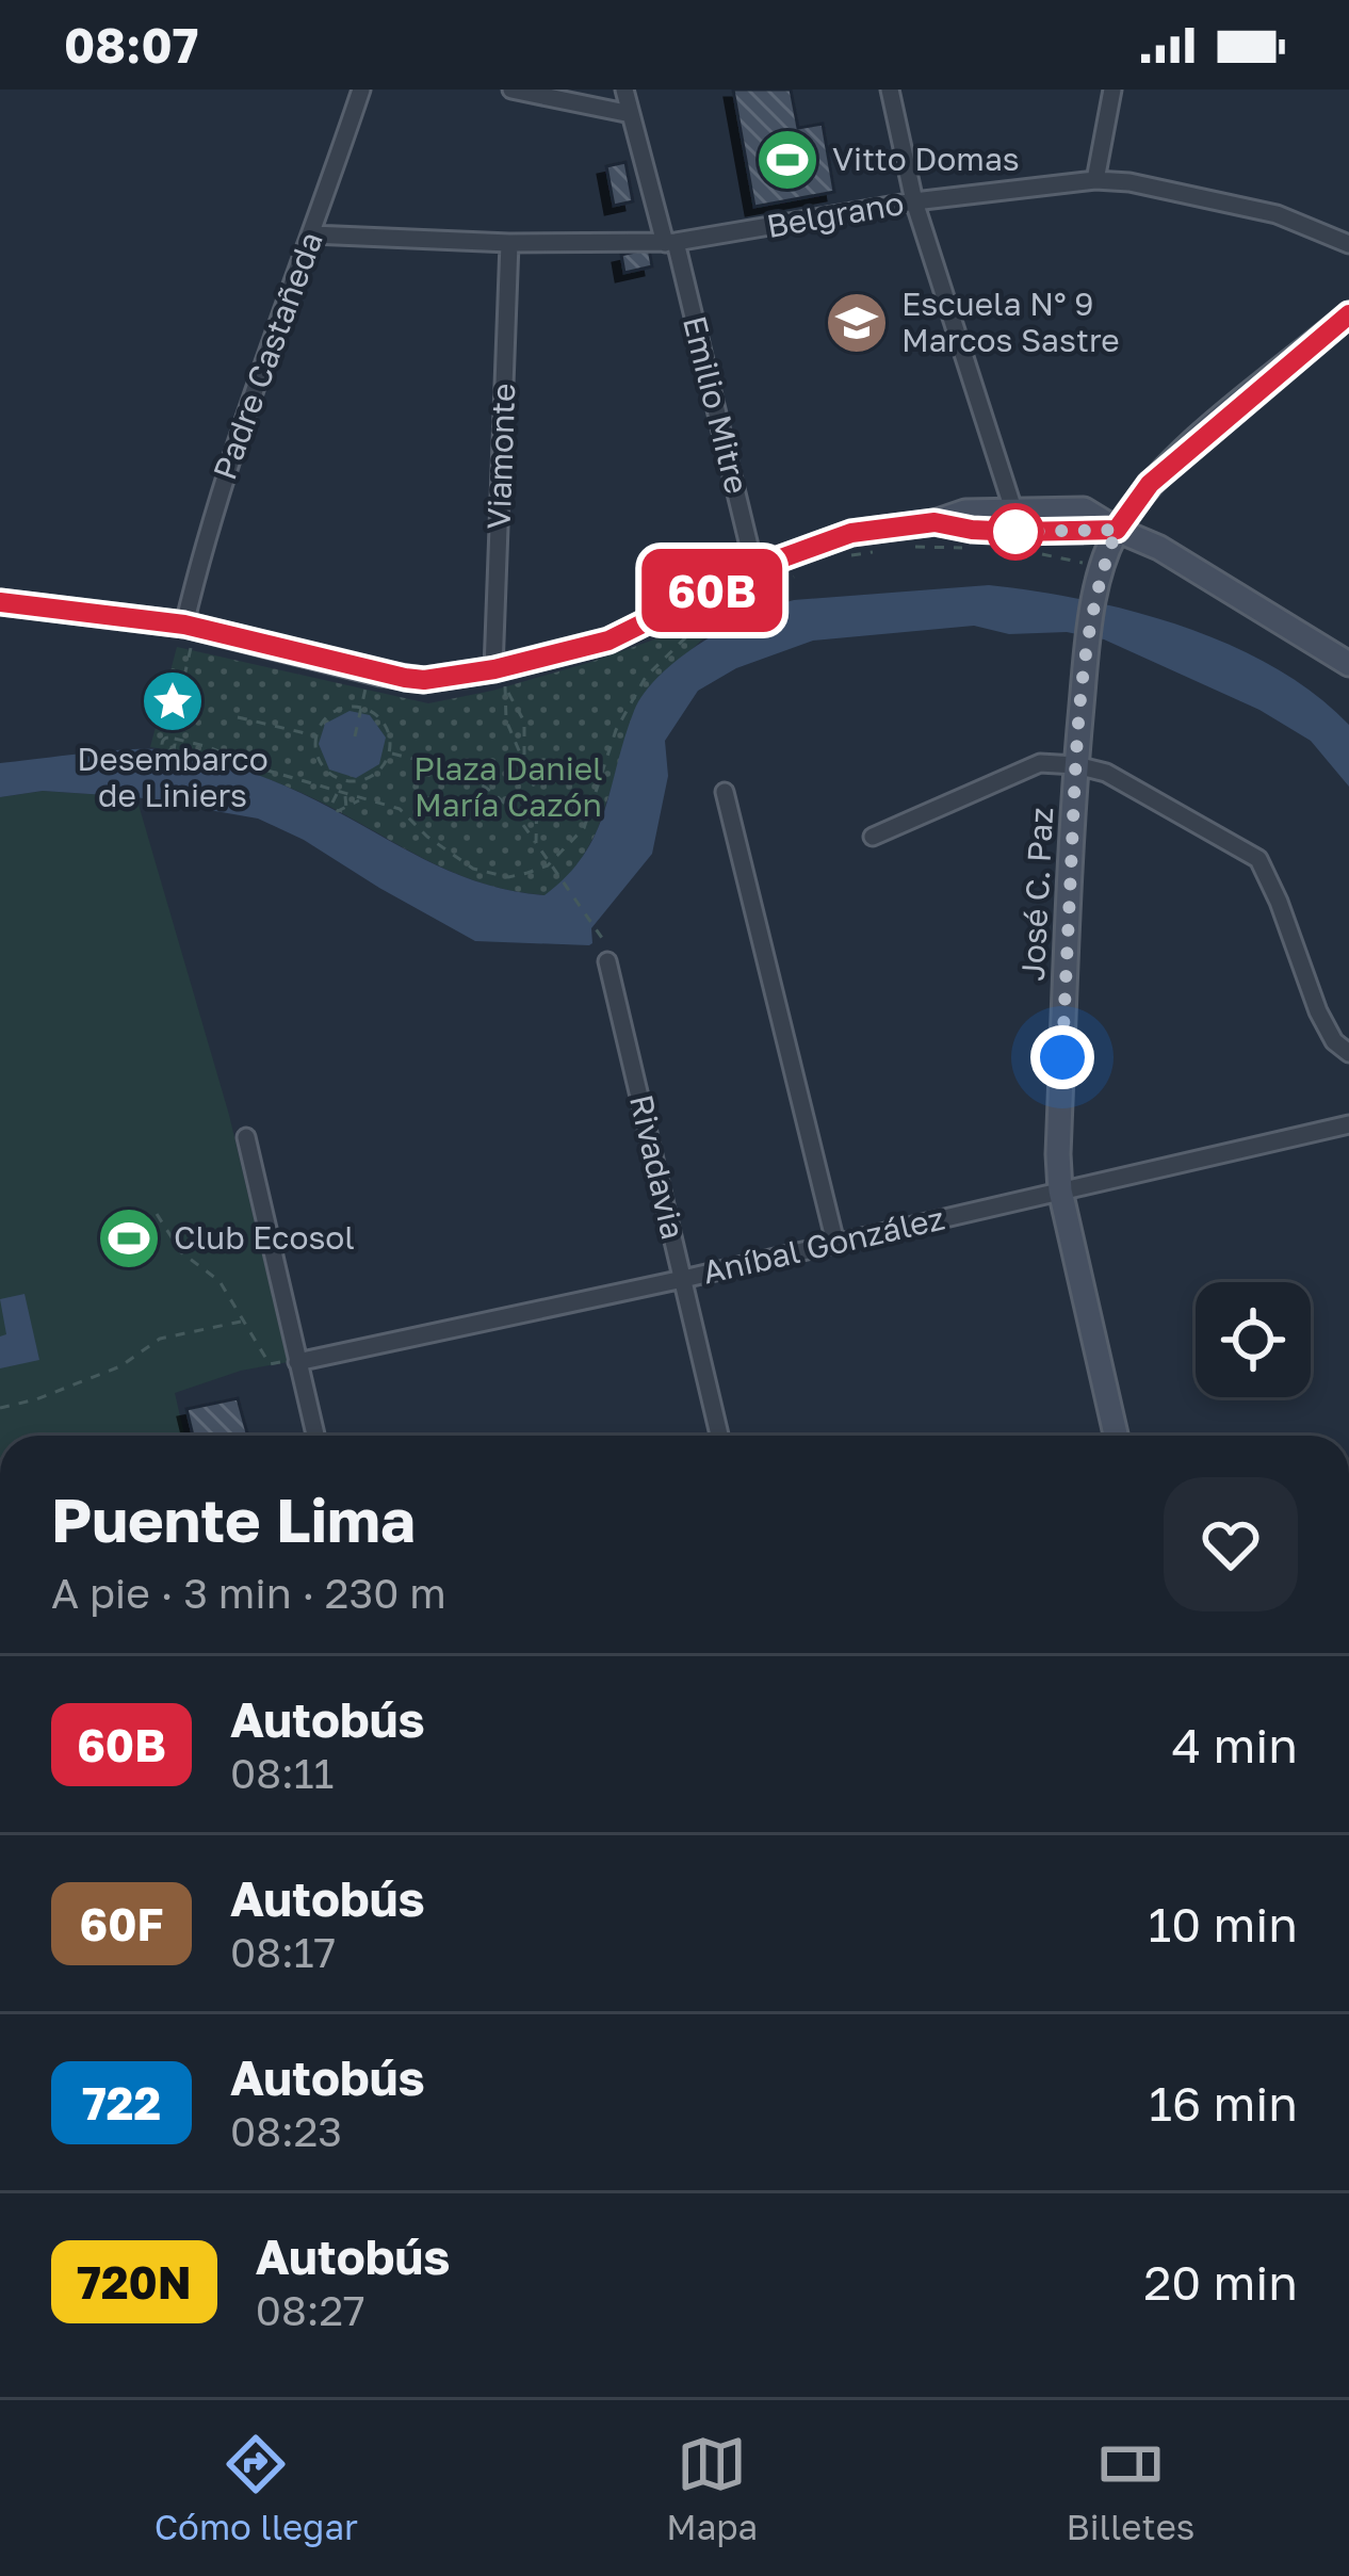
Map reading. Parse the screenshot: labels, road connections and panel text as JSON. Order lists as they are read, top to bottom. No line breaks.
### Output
{"streets":{"main road":["José C. Paz"],"street":["Belgrano","Padre Castañeda","Emilio Mitre","Viamonte","Rivadavia","Aníbal González"]},"crossings":[["Belgrano","Padre Castañeda"],["Belgrano","Emilio Mitre"],["Belgrano","Viamonte"],["José C. Paz","Aníbal González"],["Rivadavia","Aníbal González"]],"parks":["Plaza Daniel María Cazón"],"places":{"sports":["Vitto Domas","Club Ecosol"],"school or university":["Escuela N° 9 Marcos Sastre"],"place":["Desembarco de Liniers"]},"lines":["bus line 60B"],"page":{"status":"08:07","on_map":"60B","heading":["Puente Lima","A pie · 3 min · 230 m"],"list":[{"mark":"60B","name":"Autobús","note":"08:11","value":"4 min"},{"mark":"60F","name":"Autobús","note":"08:17","value":"10 min"},{"mark":"722","name":"Autobús","note":"08:23","value":"16 min"},{"mark":"720N","name":"Autobús","note":"08:27","value":"20 min"}],"tabs":["Cómo llegar","Mapa","Billetes"]}}
